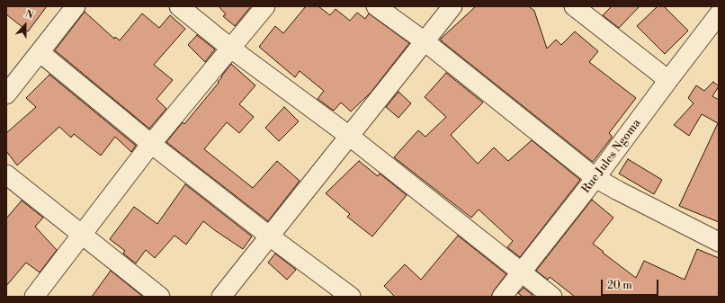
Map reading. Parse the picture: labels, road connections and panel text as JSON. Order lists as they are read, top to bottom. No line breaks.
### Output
{"streets":{"street":["Rue Jules Ngoma"]},"scale_bar":"20 m","north":"top"}
